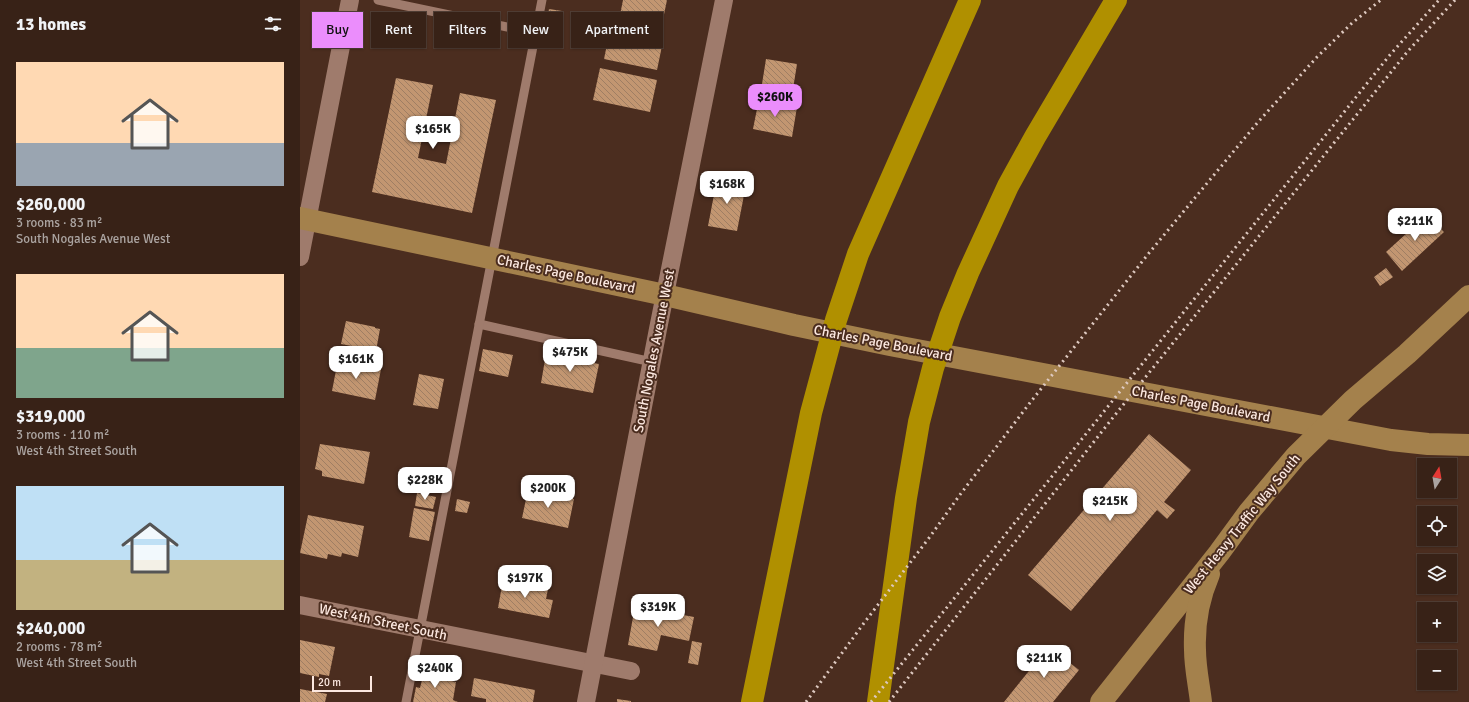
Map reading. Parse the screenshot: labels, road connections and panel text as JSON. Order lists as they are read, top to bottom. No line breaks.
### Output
{"streets":{"main road":["Charles Page Boulevard","West Heavy Traffic Way South"],"street":["South Nogales Avenue West","West 4th Street South"]},"crossings":[["Charles Page Boulevard","South Nogales Avenue West"],["South Nogales Avenue West","West 4th Street South"]],"scale_bar":"20 m","north":"top","page":{"heading":"13 homes","chip":["Buy","Rent","Filters","New","Apartment"],"list":[{"name":"$260,000","note":"3 rooms · 83 m² · South Nogales Avenue West"},{"name":"$319,000","note":"3 rooms · 110 m² · West 4th Street South"},{"name":"$240,000","note":"2 rooms · 78 m² · West 4th Street South"}],"price":["$260K","$165K","$168K","$211K","$475K","$161K","$228K","$200K","$215K","$197K","$319K","$211K","$240K"],"map_buttons":["+","−"],"scale":"20 m"}}
